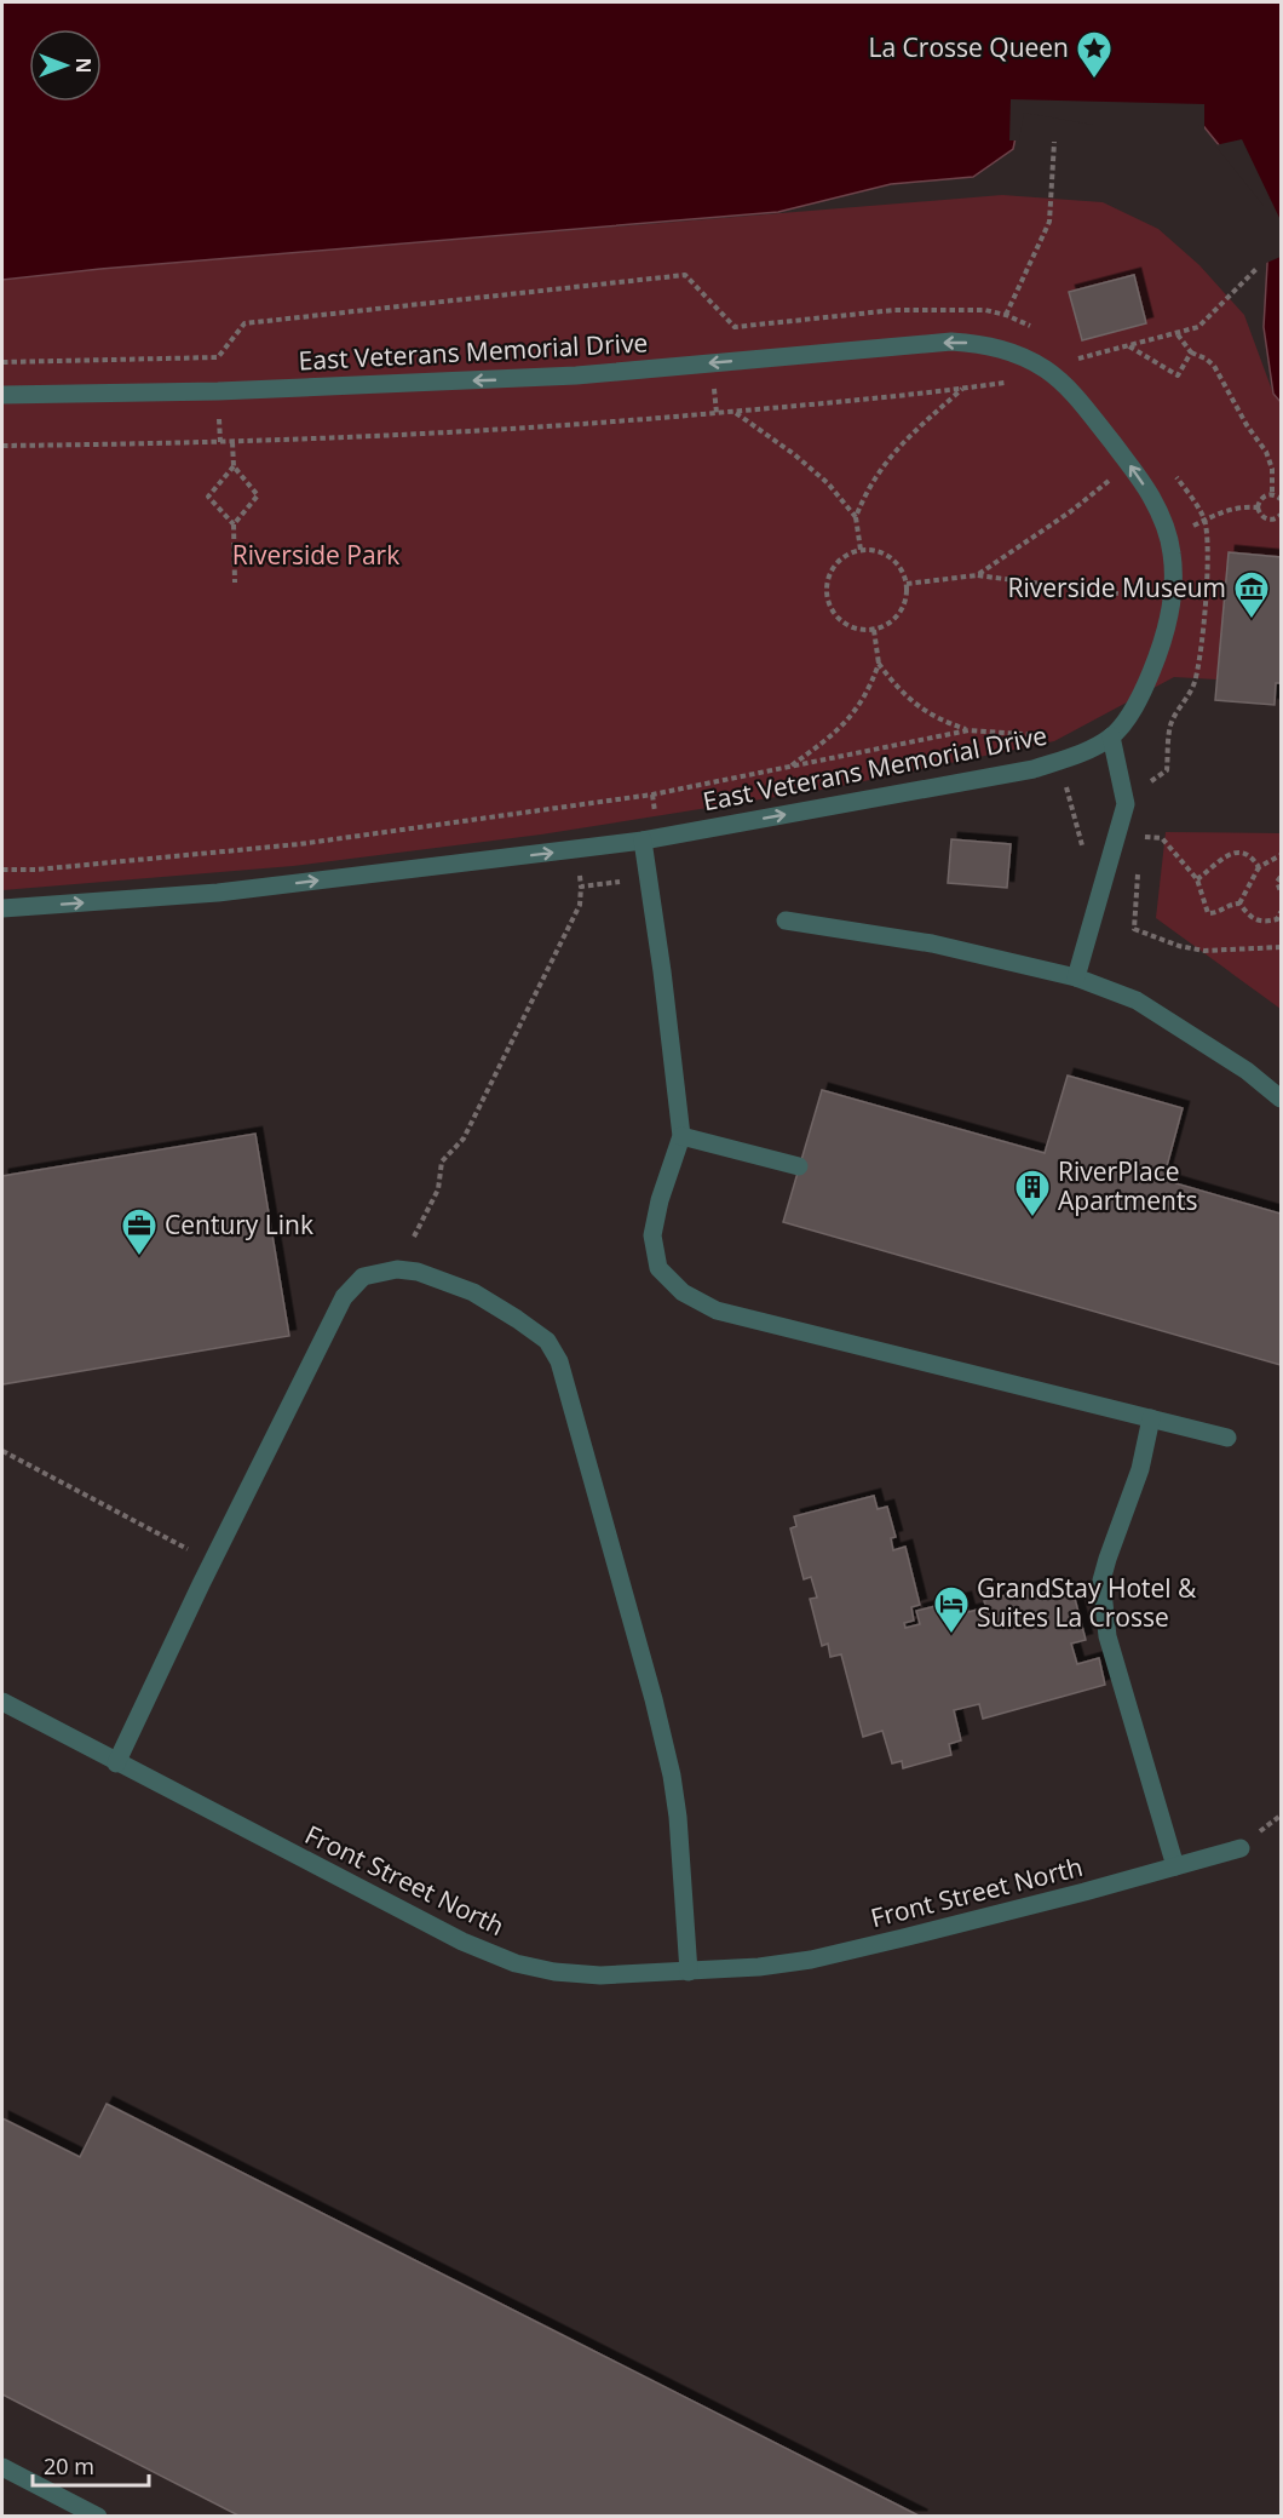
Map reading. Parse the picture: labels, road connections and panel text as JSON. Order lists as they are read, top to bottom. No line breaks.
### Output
{"streets":{"street":["East Veterans Memorial Drive","Front Street North"]},"parks":["Riverside Park"],"places":{"place":["La Crosse Queen"],"museum":["Riverside Museum"],"building":["RiverPlace Apartments"],"office":["Century Link"],"hotel":["GrandStay Hotel & Suites La Crosse"]},"scale_bar":"20 m","north":"right"}
